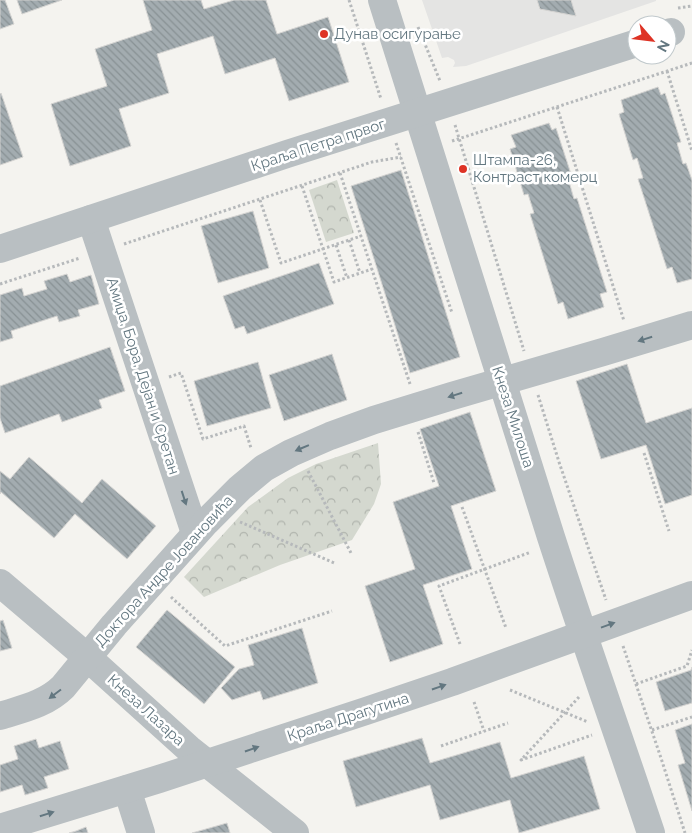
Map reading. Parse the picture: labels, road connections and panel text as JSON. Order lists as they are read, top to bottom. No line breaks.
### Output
{"streets":{"street":["Краља Петра првог","Амиџа, Бора, Дејан и Сретан","Кнеза Милоша","Доктора Андре Јовановића","Кнеза Лазара","Краља Драгутина"]},"crossings":[["Краља Петра првог","Амиџа, Бора, Дејан и Сретан"],["Краља Петра првог","Кнеза Милоша"],["Амиџа, Бора, Дејан и Сретан","Доктора Андре Јовановића"],["Кнеза Милоша","Доктора Андре Јовановића"],["Кнеза Милоша","Краља Драгутина"],["Доктора Андре Јовановића","Кнеза Лазара"],["Кнеза Лазара","Краља Драгутина"]],"one_way":["Амиџа, Бора, Дејан и Сретан","Доктора Андре Јовановића","Краља Драгутина"],"places":["Дунав осигурање","Штампа-26, Контраст комерц"],"north":"bottom right"}
